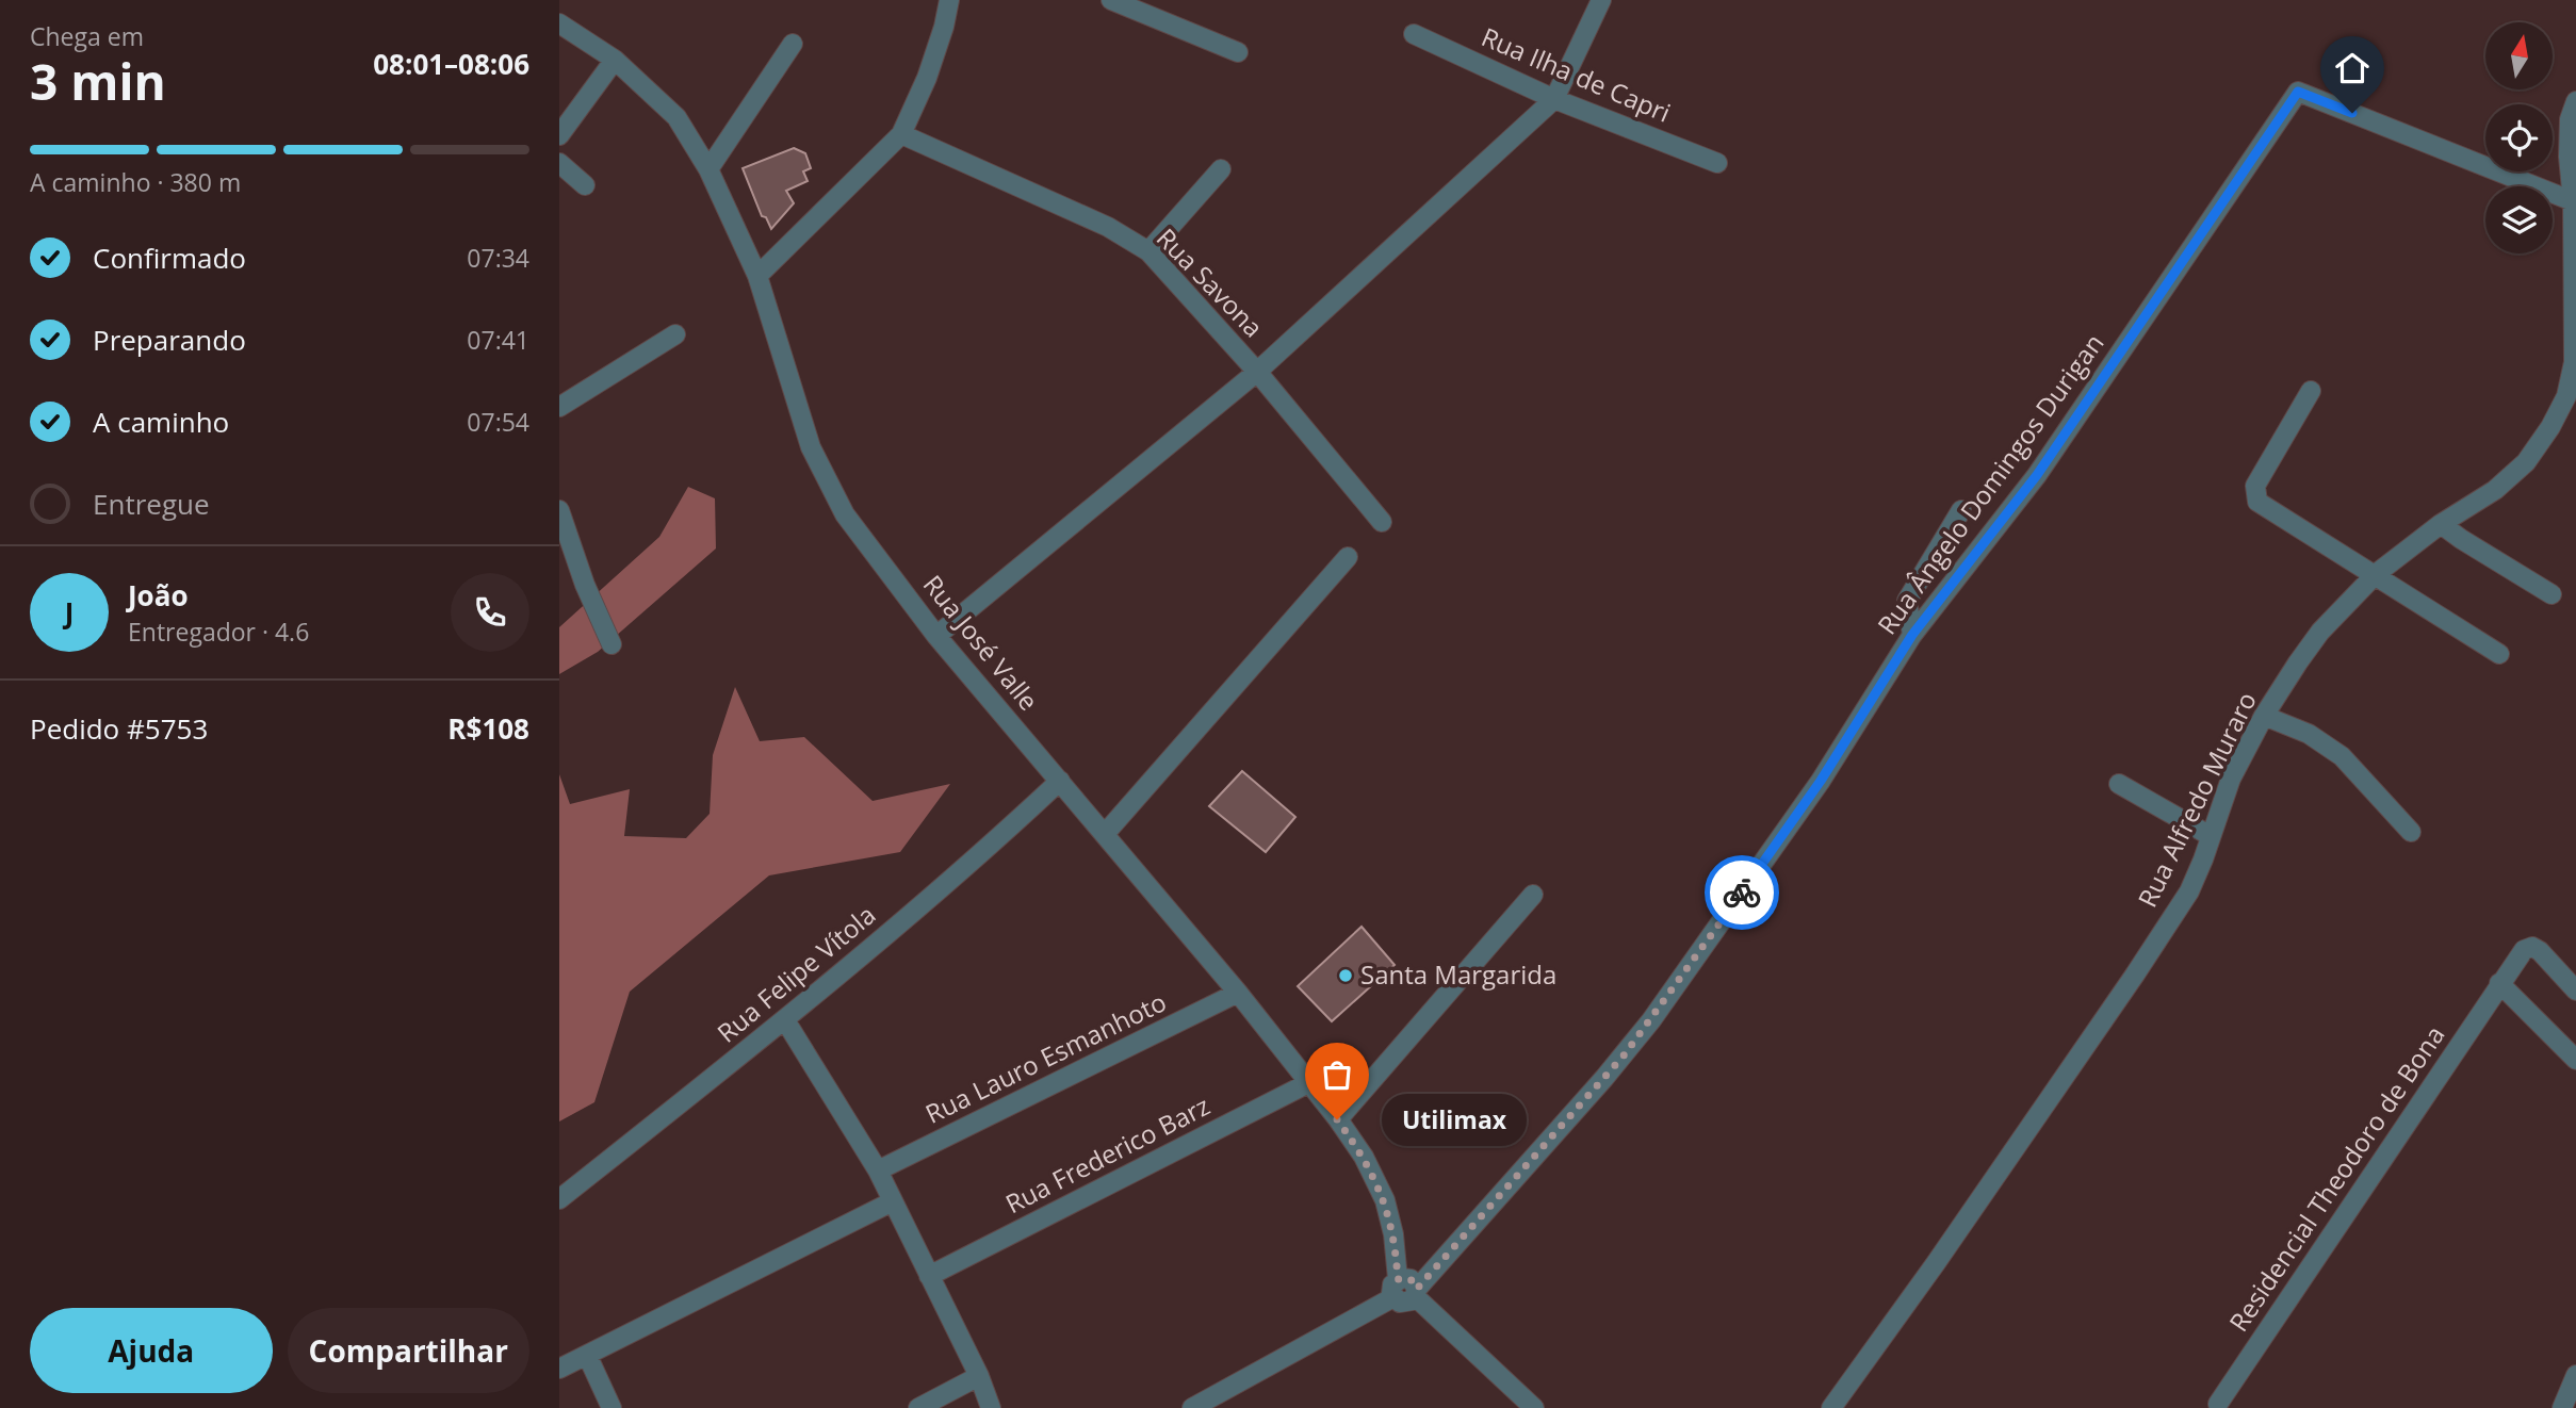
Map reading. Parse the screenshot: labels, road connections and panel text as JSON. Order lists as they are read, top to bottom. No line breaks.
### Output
{"streets":{"street":["Rua Ilha de Capri","Rua Savona","Rua Ângelo Domingos Durigan","Rua José Valle","Rua Alfredo Muraro","Rua Felipe Vítola","Rua Lauro Esmanhoto","Rua Frederico Barz","Residencial Theodoro de Bona"]},"crossings":[["Rua Ângelo Domingos Durigan","Rua Alfredo Muraro"],["Rua José Valle","Rua Felipe Vítola"],["Rua José Valle","Rua Lauro Esmanhoto"],["Rua José Valle","Rua Frederico Barz"]],"places":["Santa Margarida","Utilimax"],"north":"top","page":{"heading":["3 min","Chega em","08:01–08:06"],"panel":["João","Entregador · 4.6","Pedido #5753","R$108"],"bar":"A caminho · 380 m","list":[["Confirmado","07:34"],["Preparando","07:41"],["A caminho","07:54"],"Entregue"],"round":"J","bubble":"Utilimax","buttons":["Ajuda","Compartilhar"]}}
